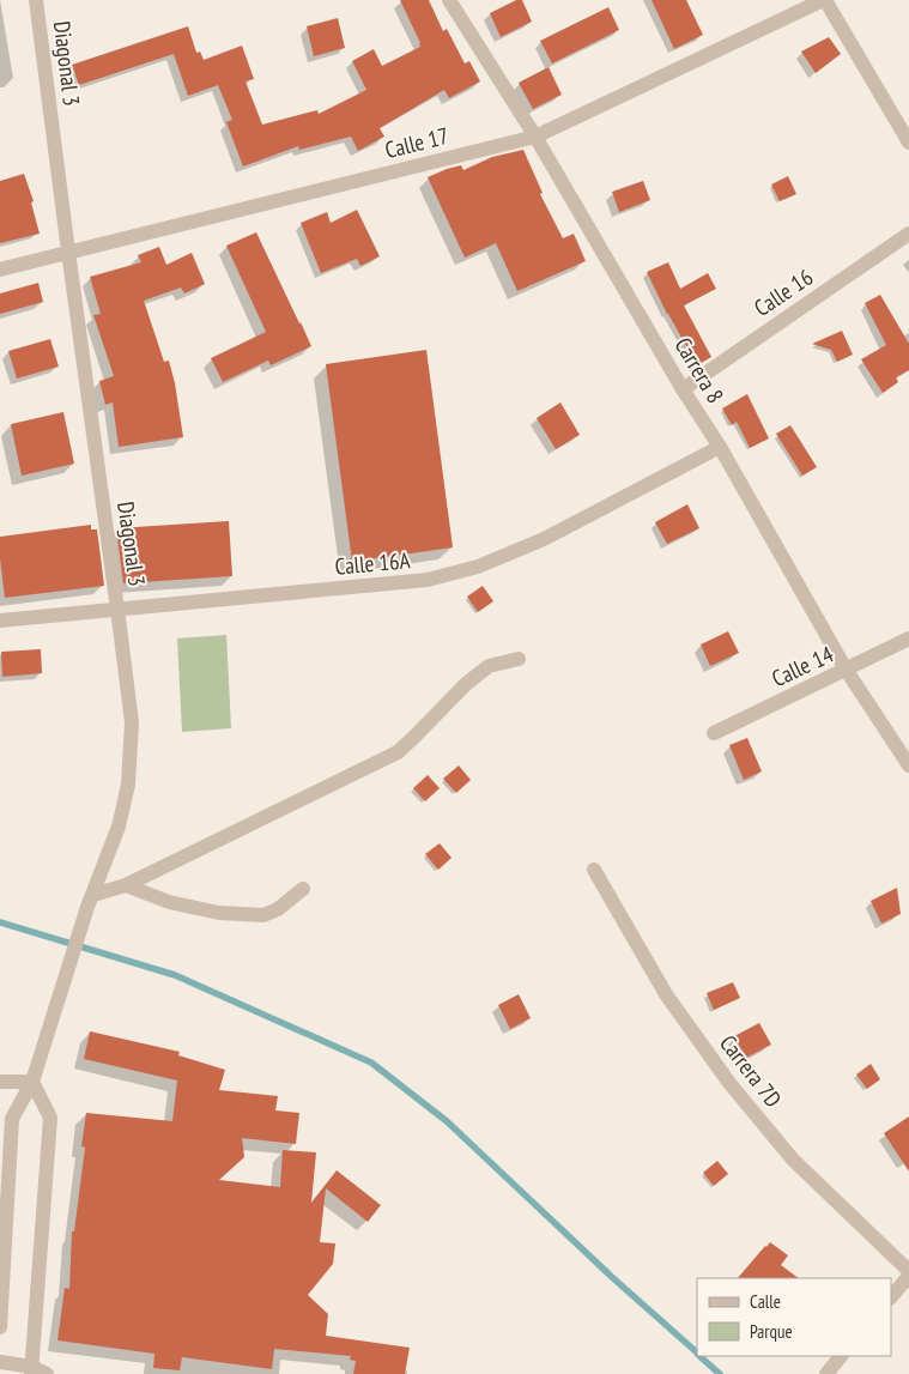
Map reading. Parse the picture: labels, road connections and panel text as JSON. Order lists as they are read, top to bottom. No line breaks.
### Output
{"streets":{"street":["Diagonal 3","Calle 17","Calle 16","Carrera 8","Calle 16A","Calle 14","Carrera 7D"]},"crossings":[["Diagonal 3","Calle 17"],["Diagonal 3","Calle 16A"],["Calle 17","Carrera 8"],["Calle 16","Carrera 8"],["Carrera 8","Calle 16A"],["Carrera 8","Calle 14"]],"legend":["Calle","Parque"]}
